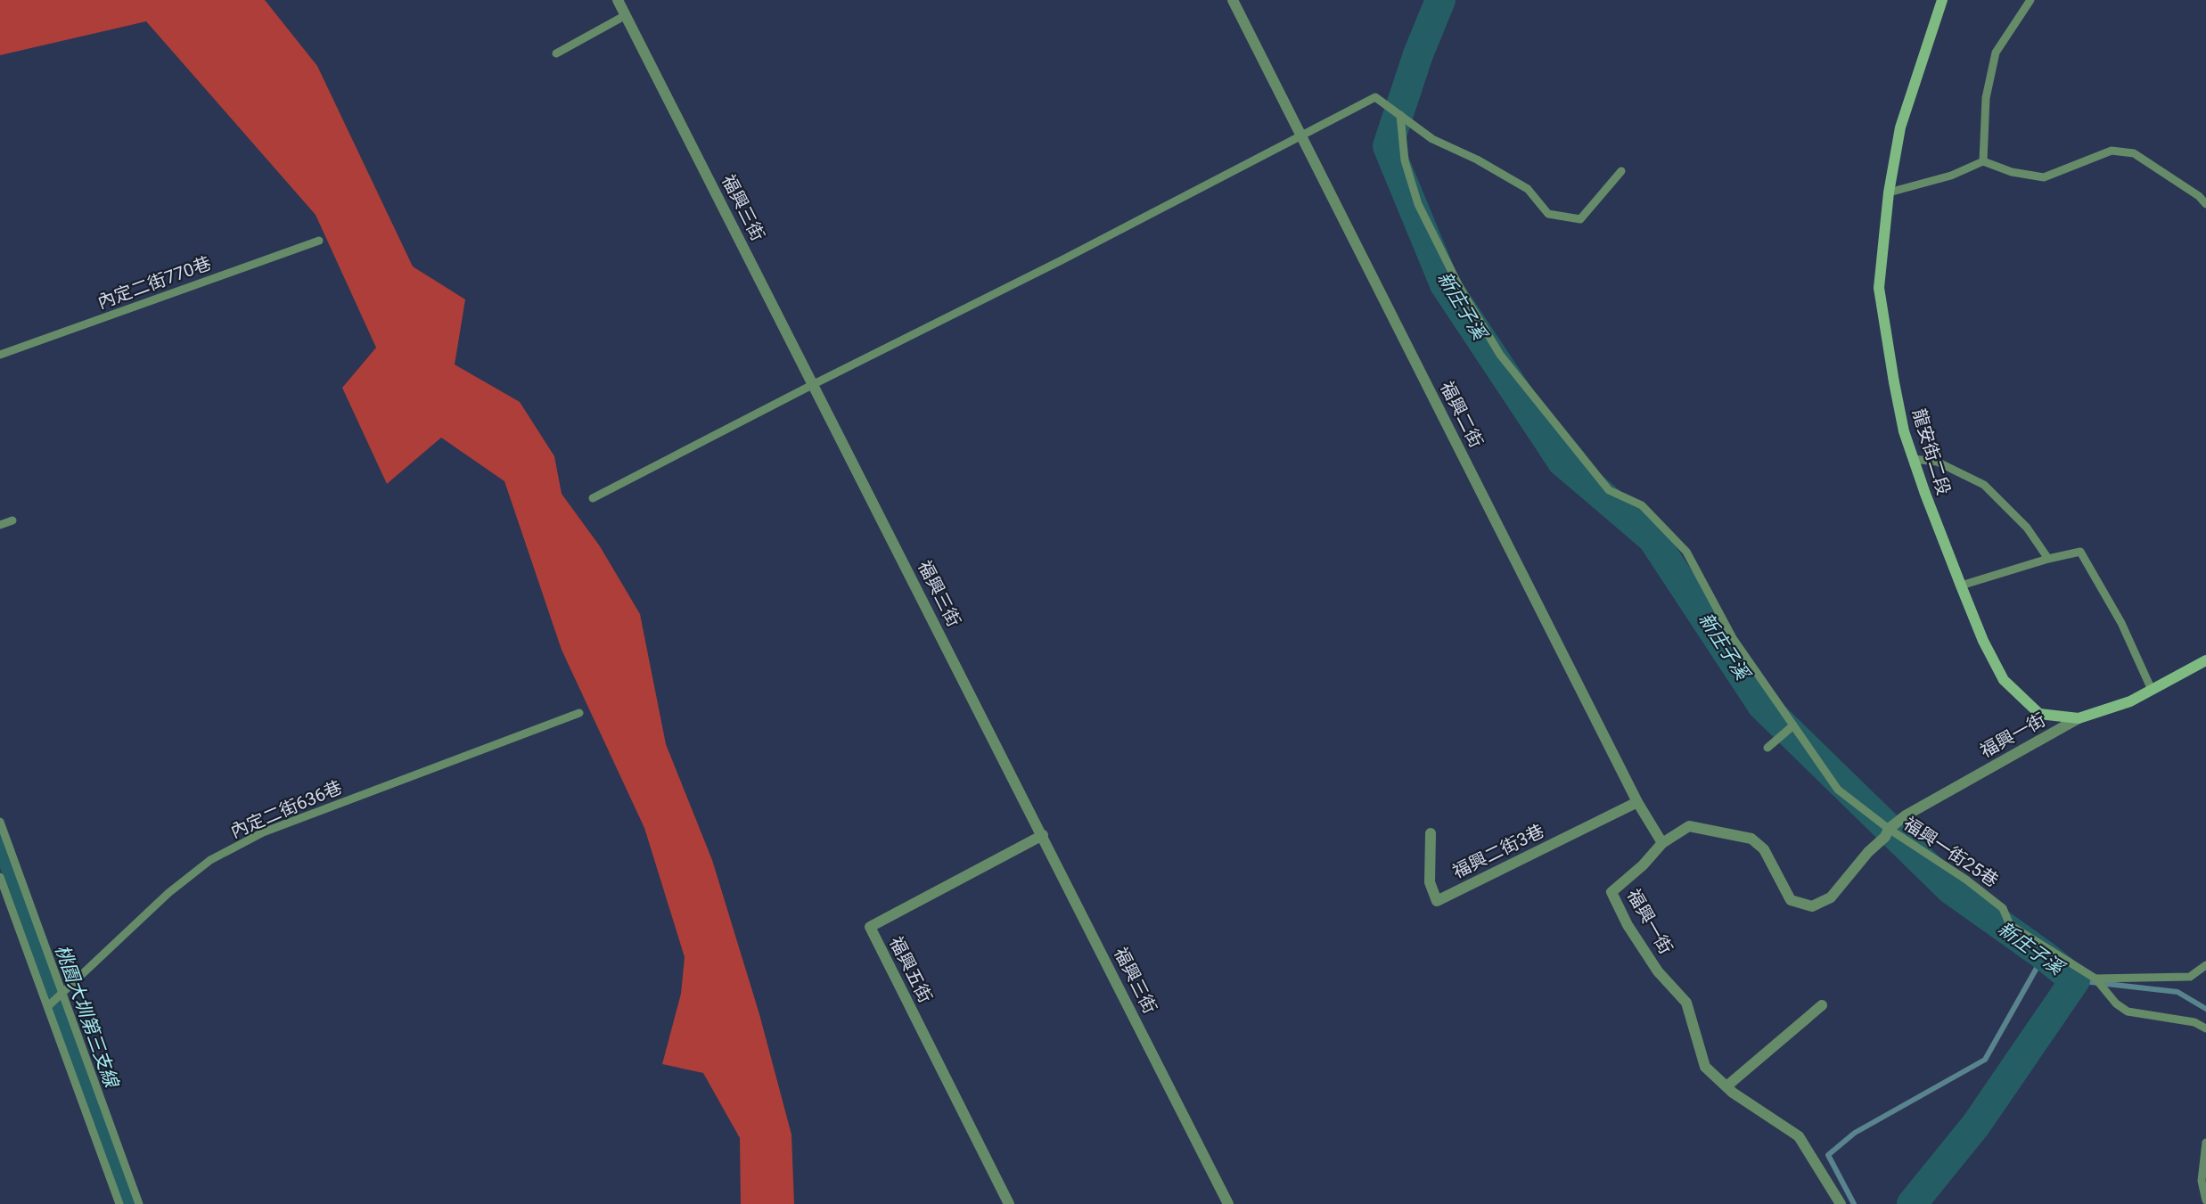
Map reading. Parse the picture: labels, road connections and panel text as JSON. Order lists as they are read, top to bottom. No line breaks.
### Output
{"streets":{"street":["福興三街","福興二街","龍安街二段","福興一街","福興二街3巷","福興五街"],"lane":["內定二街770巷","內定二街636巷","福興一街25巷"]},"crossings":[["福興三街","福興五街"],["福興二街","福興一街"],["福興二街","福興二街3巷"],["龍安街二段","福興一街"],["福興一街","福興一街25巷"]],"water":["新庄子溪","桃園大圳第三支線"]}
